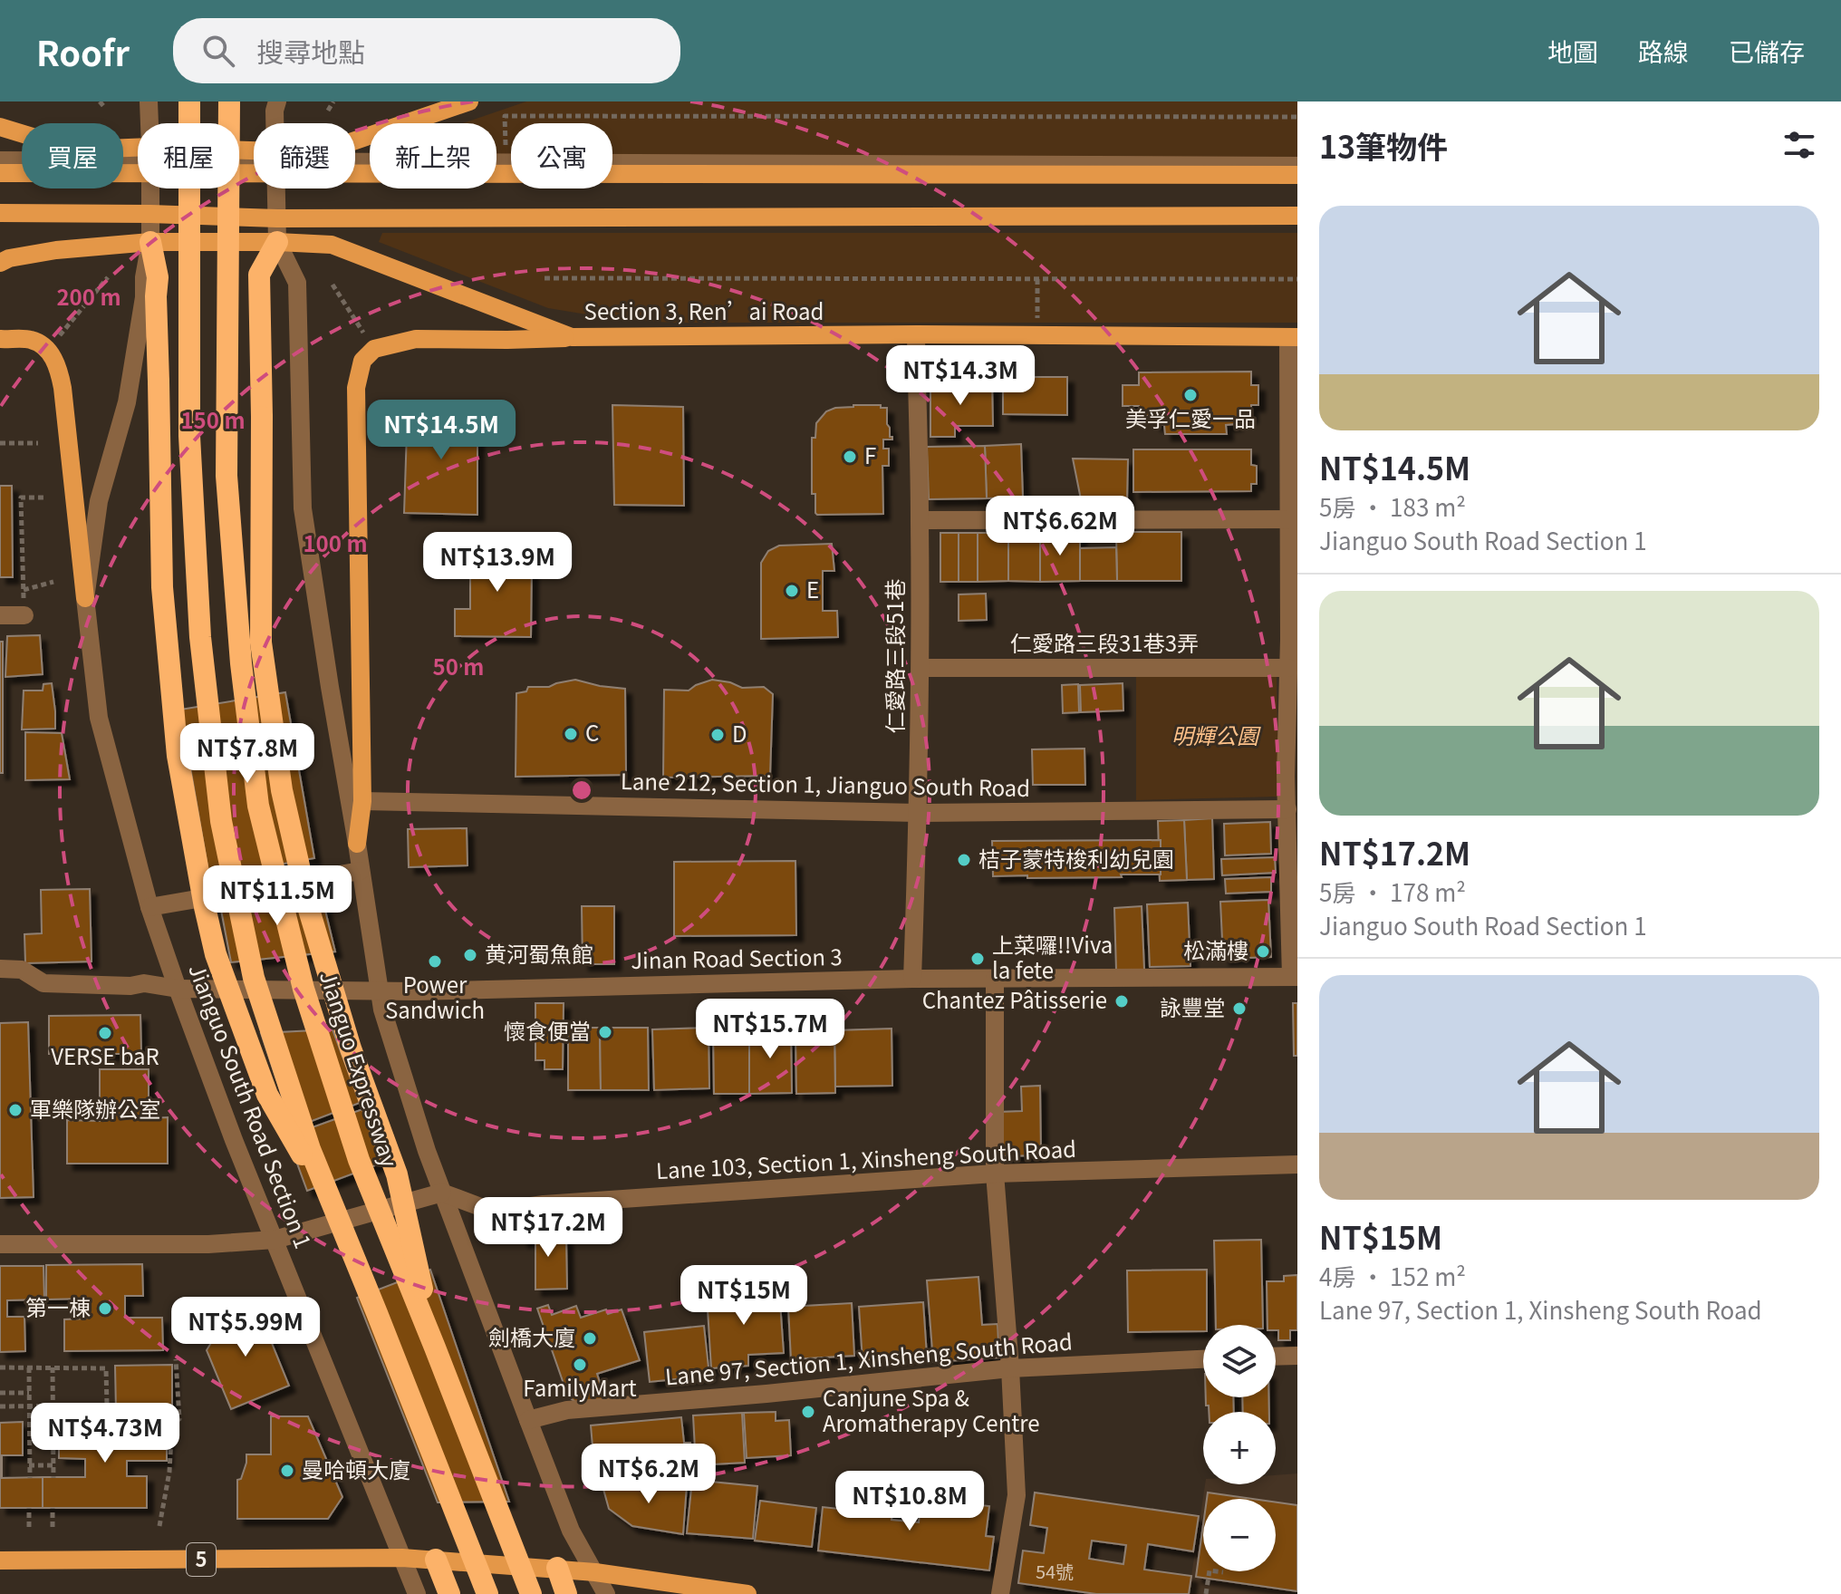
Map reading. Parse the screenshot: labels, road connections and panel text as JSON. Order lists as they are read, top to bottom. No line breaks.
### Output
{"streets":{"highway":["Jianguo Expressway"],"main road":["Section 3, Ren’ai Road","5"],"street":["仁愛路三段31巷3弄","仁愛路三段51巷","Lane 212, Section 1, Jianguo South Road","Jinan Road Section 3","Jianguo South Road Section 1","Lane 103, Section 1, Xinsheng South Road","Lane 97, Section 1, Xinsheng South Road"]},"crossings":[["Section 3, Ren’ai Road","仁愛路三段51巷"],["Section 3, Ren’ai Road","Jianguo South Road Section 1"],["仁愛路三段31巷3弄","仁愛路三段51巷"],["仁愛路三段51巷","Lane 212, Section 1, Jianguo South Road"],["仁愛路三段51巷","Jinan Road Section 3"],["Jinan Road Section 3","Jianguo South Road Section 1"],["Jianguo South Road Section 1","5"]],"parks":["明輝公園"],"places":["美孚仁愛一品","F","E","C","D","桔子蒙特梭利幼兒園","松滿樓","黄河蜀魚館","上菜囉!!Viva la fete","Power Sandwich","Chantez Pâtisserie","詠豐堂","懷食便當","VERSE baR","軍樂隊辦公室","第一棟","劍橋大廈","FamilyMart","Canjune Spa & Aromatherapy Centre","曼哈頓大廈"],"house_numbers":["54號"],"page":{"header":"Roofr","search":"搜尋地點","nav":["地圖","路線","已儲存"],"heading":"13筆物件","chip":["買屋","租屋","篩選","新上架","公寓"],"list":[{"name":"NT$14.5M","note":"5房 · 183 m² · Jianguo South Road Section 1"},{"name":"NT$17.2M","note":"5房 · 178 m² · Jianguo South Road Section 1"},{"name":"NT$15M","note":"4房 · 152 m² · Lane 97, Section 1, Xinsheng South Road"}],"price":["NT$14.3M","NT$14.5M","NT$6.62M","NT$13.9M","NT$7.8M","NT$11.5M","NT$15.7M","NT$17.2M","NT$15M","NT$5.99M","NT$4.73M","NT$6.2M","NT$10.8M"],"map_buttons":["+","−"]},"rings":["200 m","150 m","100 m","50 m"]}
